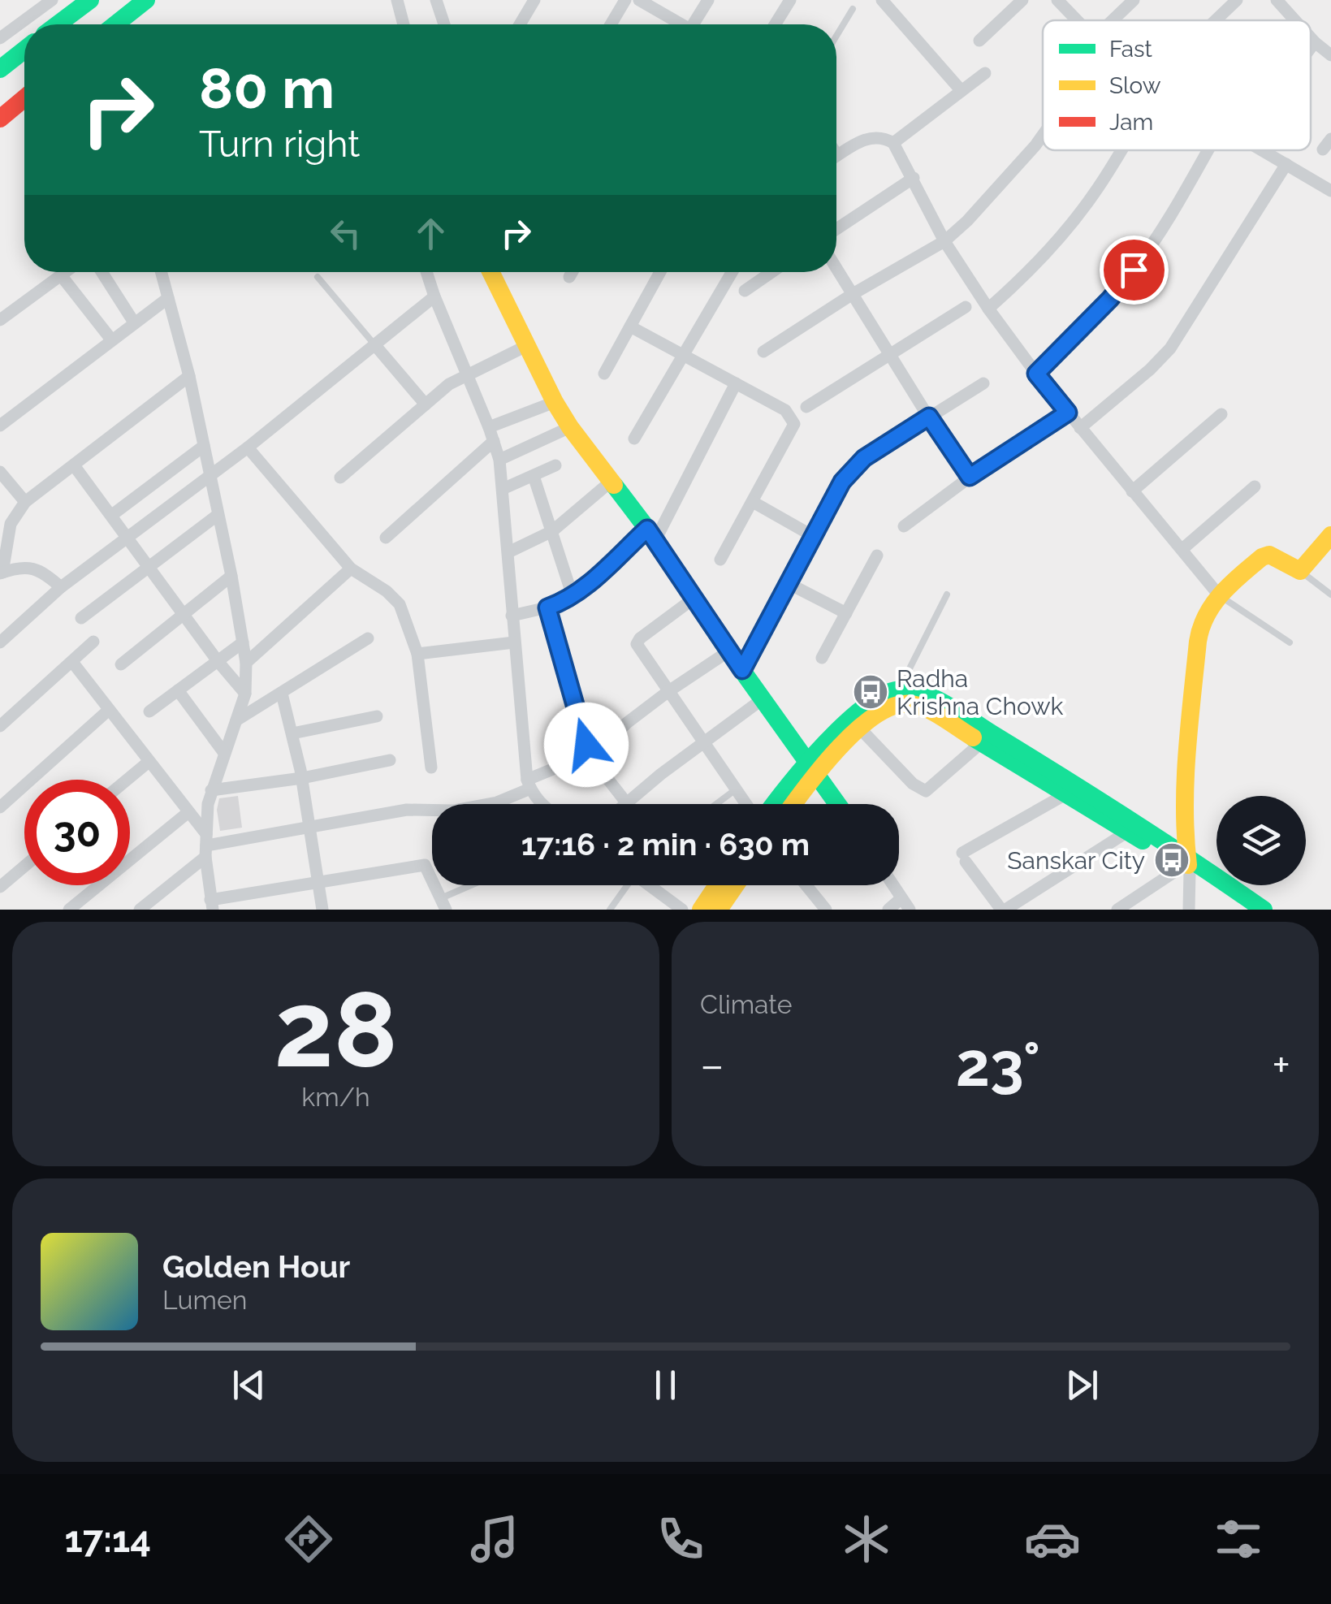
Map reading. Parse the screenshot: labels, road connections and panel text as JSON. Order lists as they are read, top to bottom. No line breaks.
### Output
{"places":{"bus stop":["Radha Krishna Chowk","Sanskar City"]},"legend":["Fast","Slow","Jam"],"page":{"turn":["80 m","Turn right"],"limit":"30","trip":"17:16 · 2 min · 630 m","tile":[["28","km/h"],"Climate"],"heat":["−","23°","+"],"song":["Golden Hour","Lumen"],"tabs":"17:14"}}
